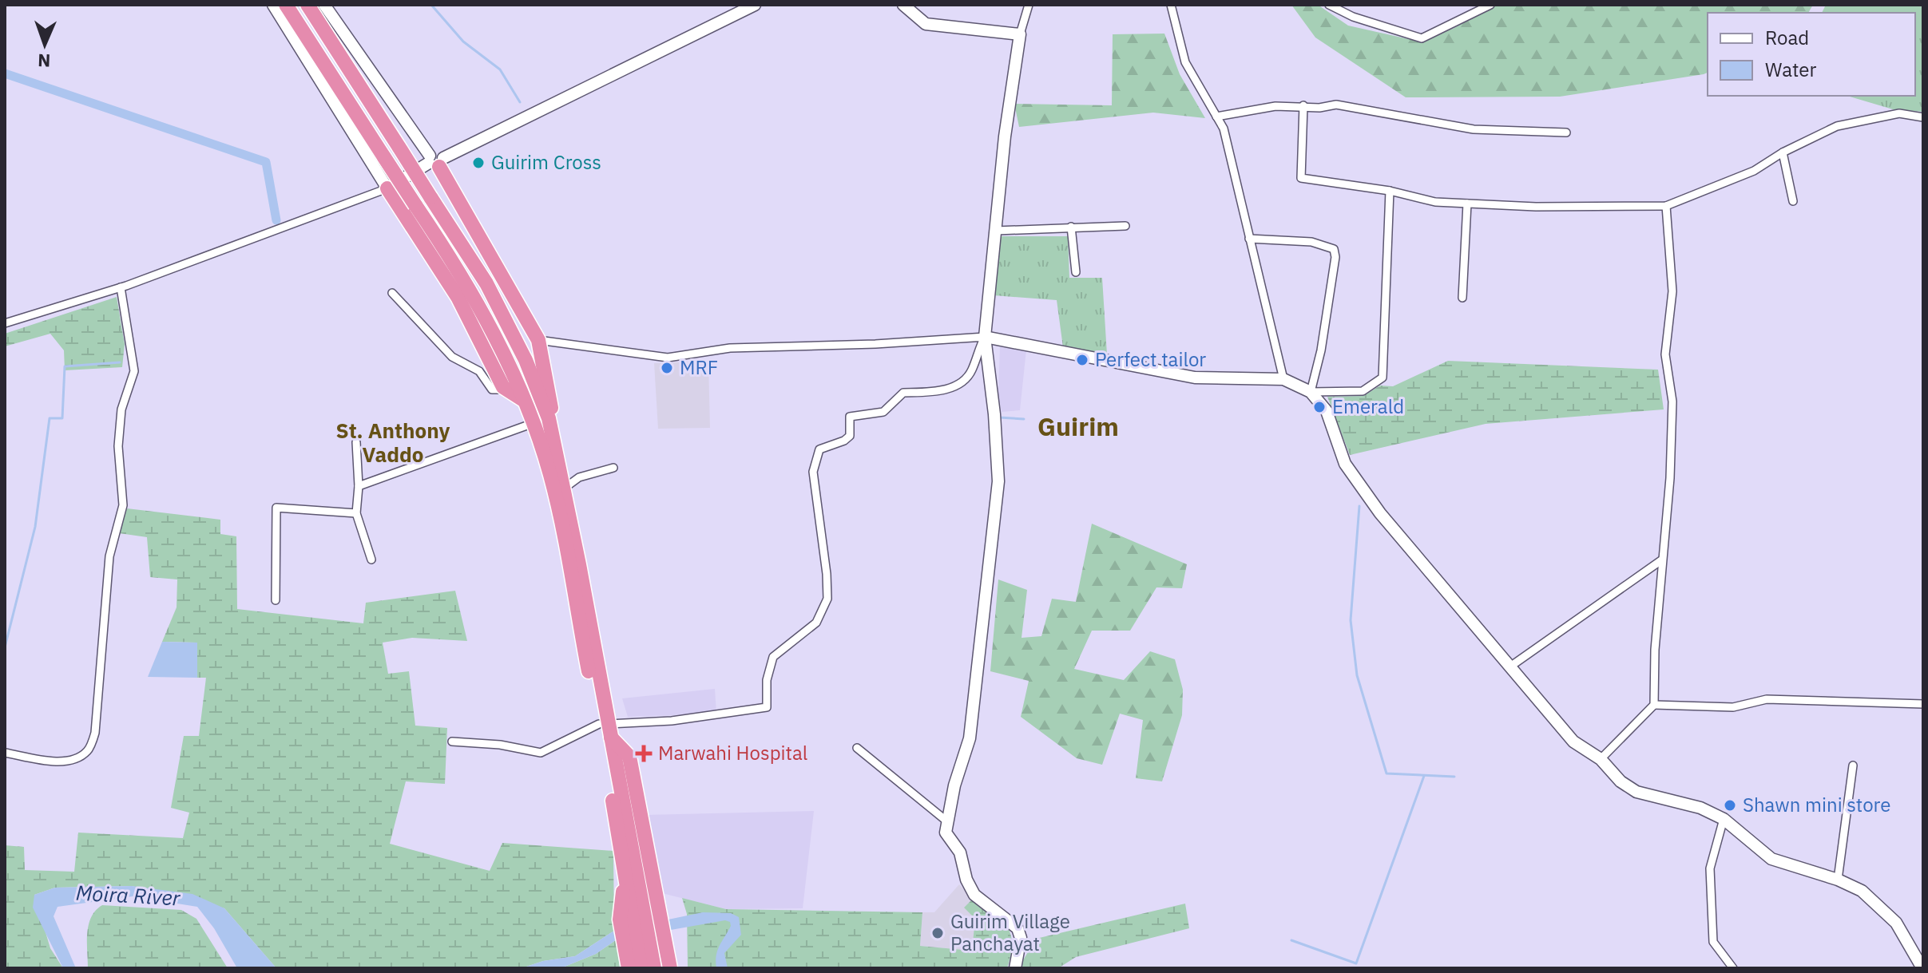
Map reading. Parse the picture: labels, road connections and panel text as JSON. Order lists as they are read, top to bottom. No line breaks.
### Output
{"districts":["Guirim","St. Anthony Vaddo"],"water":["Moira River"],"places":{"other":["Guirim Cross","Perfect tailor","MRF","Emerald","Shawn mini store","Guirim Village Panchayat"],"health":["Marwahi Hospital"]},"legend":["Road","Water"],"north":"bottom"}
